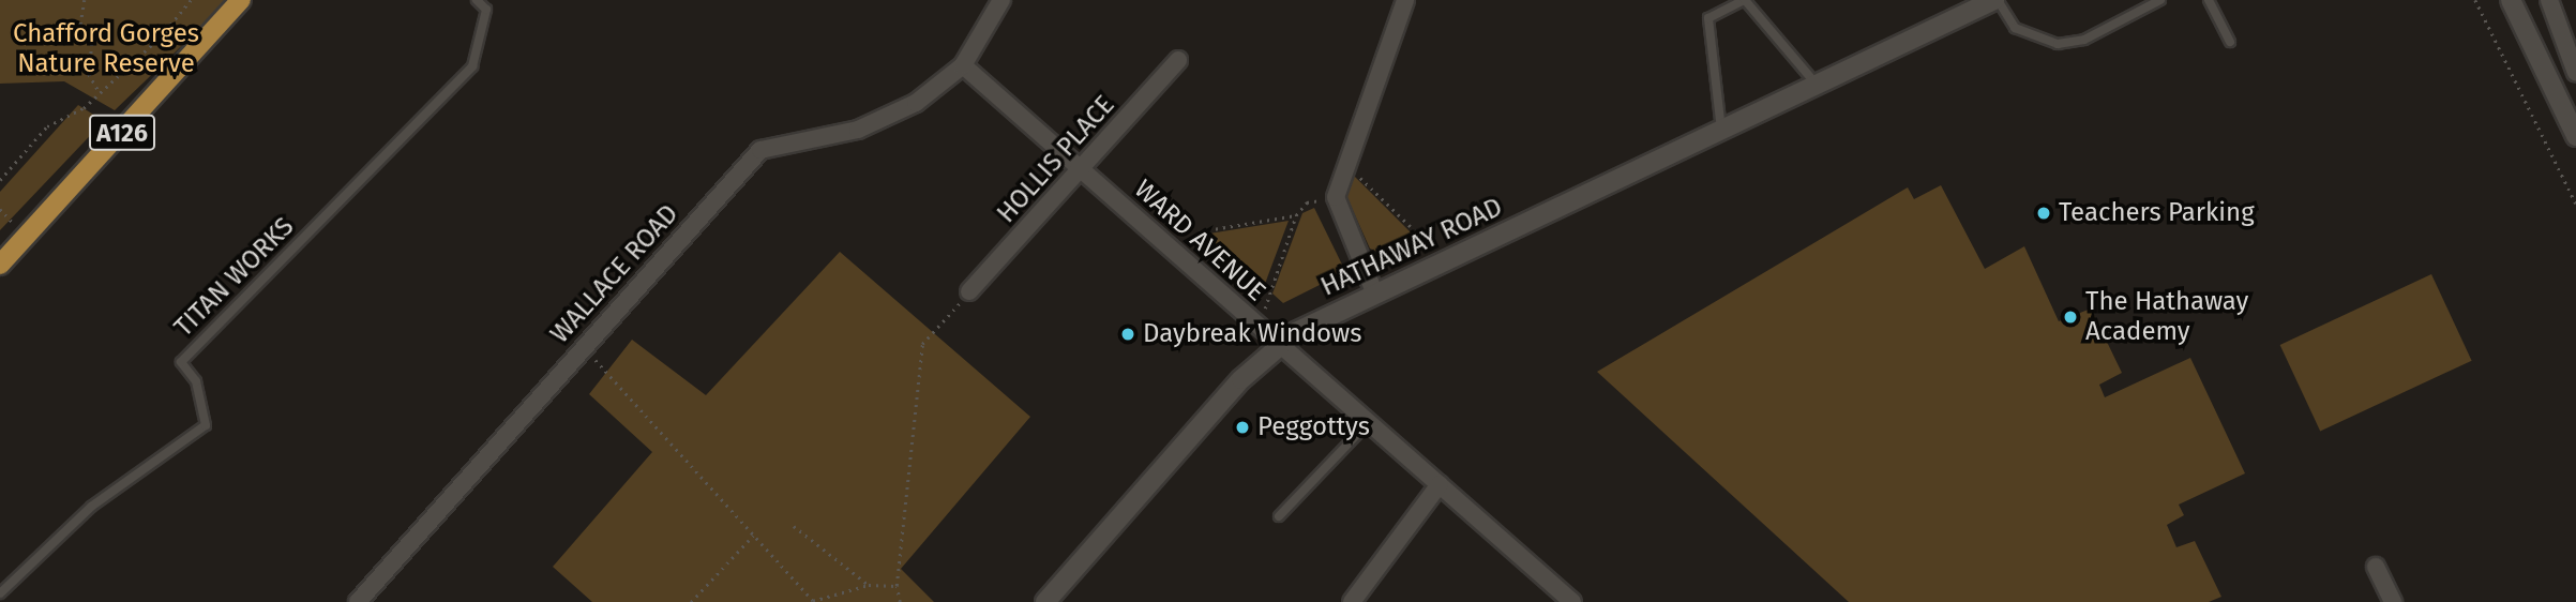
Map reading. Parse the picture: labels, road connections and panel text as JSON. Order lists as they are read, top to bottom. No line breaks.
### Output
{"streets":{"main road":["A126"],"street":["HOLLIS PLACE","WARD AVENUE","HATHAWAY ROAD","WALLACE ROAD"],"lane":["TITAN WORKS"]},"crossings":[["HOLLIS PLACE","WARD AVENUE"],["WARD AVENUE","HATHAWAY ROAD"],["WARD AVENUE","WALLACE ROAD"]],"parks":["Chafford Gorges Nature Reserve"],"places":["Teachers Parking","The Hathaway Academy","Daybreak Windows","Peggottys"]}
